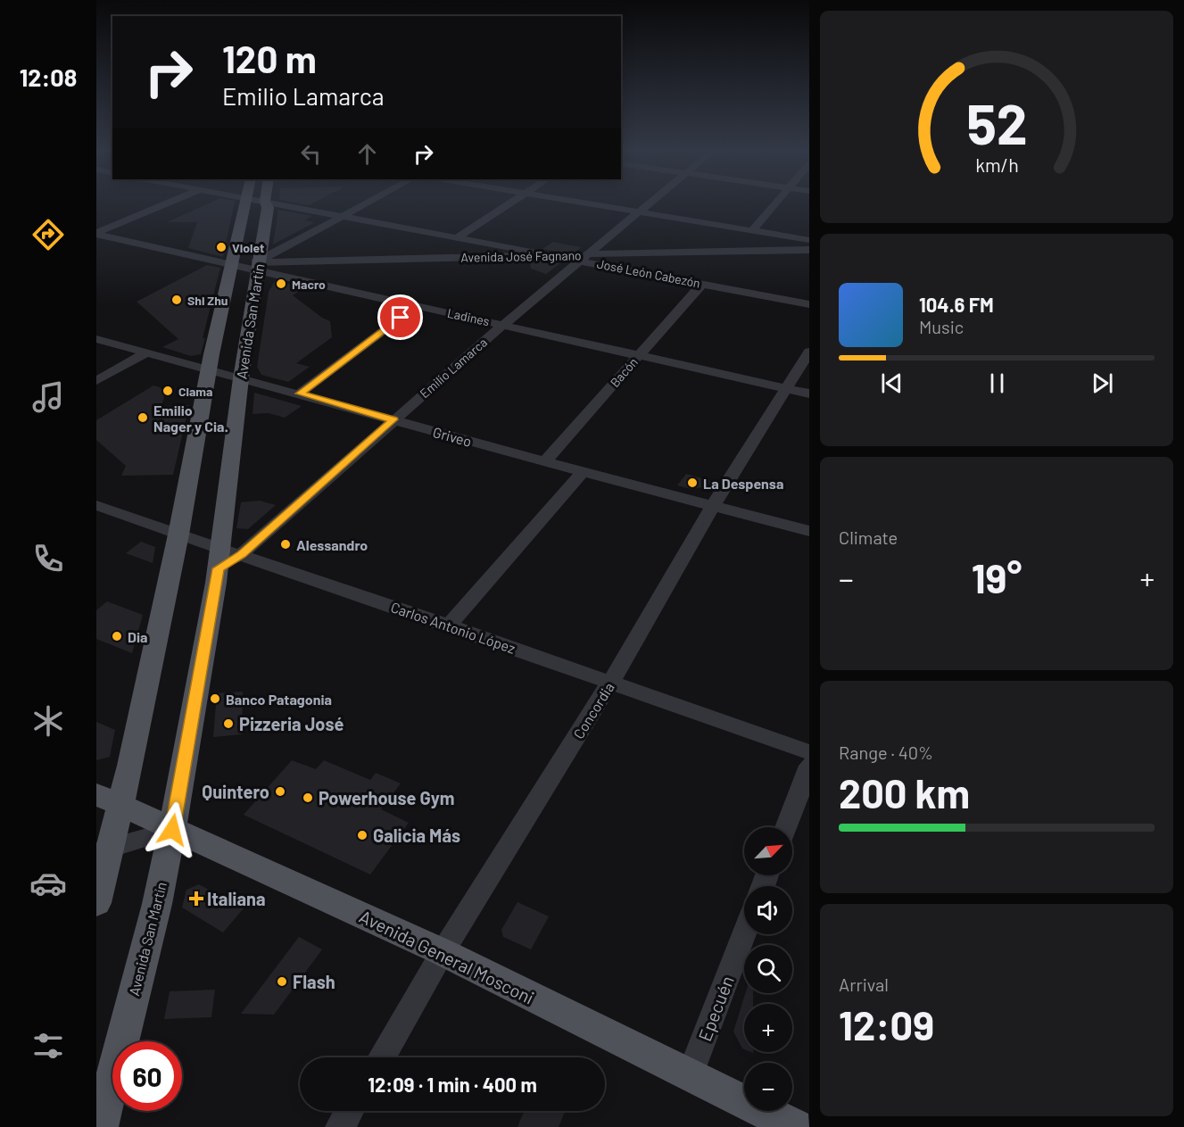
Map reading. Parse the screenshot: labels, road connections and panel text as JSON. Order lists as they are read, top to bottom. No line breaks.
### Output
{"streets":{"main road":["Avenida San Martín","Avenida General Mosconi"],"street":["Avenida José Fagnano","José León Cabezón","Ladines","Emilio Lamarca","Bacón","Griveo","Carlos Antonio López","Concordia","Epecuén"]},"crossings":[["Avenida José Fagnano","José León Cabezón"],["Avenida José Fagnano","Ladines"],["Avenida José Fagnano","Avenida San Martín"],["Avenida José Fagnano","Emilio Lamarca"],["José León Cabezón","Emilio Lamarca"],["José León Cabezón","Bacón"],["Ladines","Avenida San Martín"],["Ladines","Emilio Lamarca"],["Ladines","Bacón"],["Ladines","Concordia"],["Avenida San Martín","Emilio Lamarca"],["Avenida San Martín","Griveo"],["Avenida San Martín","Avenida General Mosconi"],["Emilio Lamarca","Griveo"],["Emilio Lamarca","Carlos Antonio López"],["Bacón","Griveo"],["Griveo","Concordia"],["Carlos Antonio López","Concordia"],["Concordia","Avenida General Mosconi"],["Avenida General Mosconi","Epecuén"]],"places":{"other":["Violet","Macro","Shi Zhu","Clama","Emilio Nager y Cia.","La Despensa","Alessandro","Dia","Banco Patagonia","Pizzeria José","Quintero","Powerhouse Gym","Galicia Más","Flash"],"health":["Italiana"]},"north":"top right","page":{"tabs":"12:08","turn":["120 m","Emilio Lamarca"],"song":["104.6 FM","Music"],"tile":["Climate",["Range · 40%","200 km"],["Arrival","12:09"]],"heat":["−","19°","+"],"map_buttons":["+","−"],"limit":"60","trip":"12:09 · 1 min · 400 m","gauge":["52","km/h"]}}
